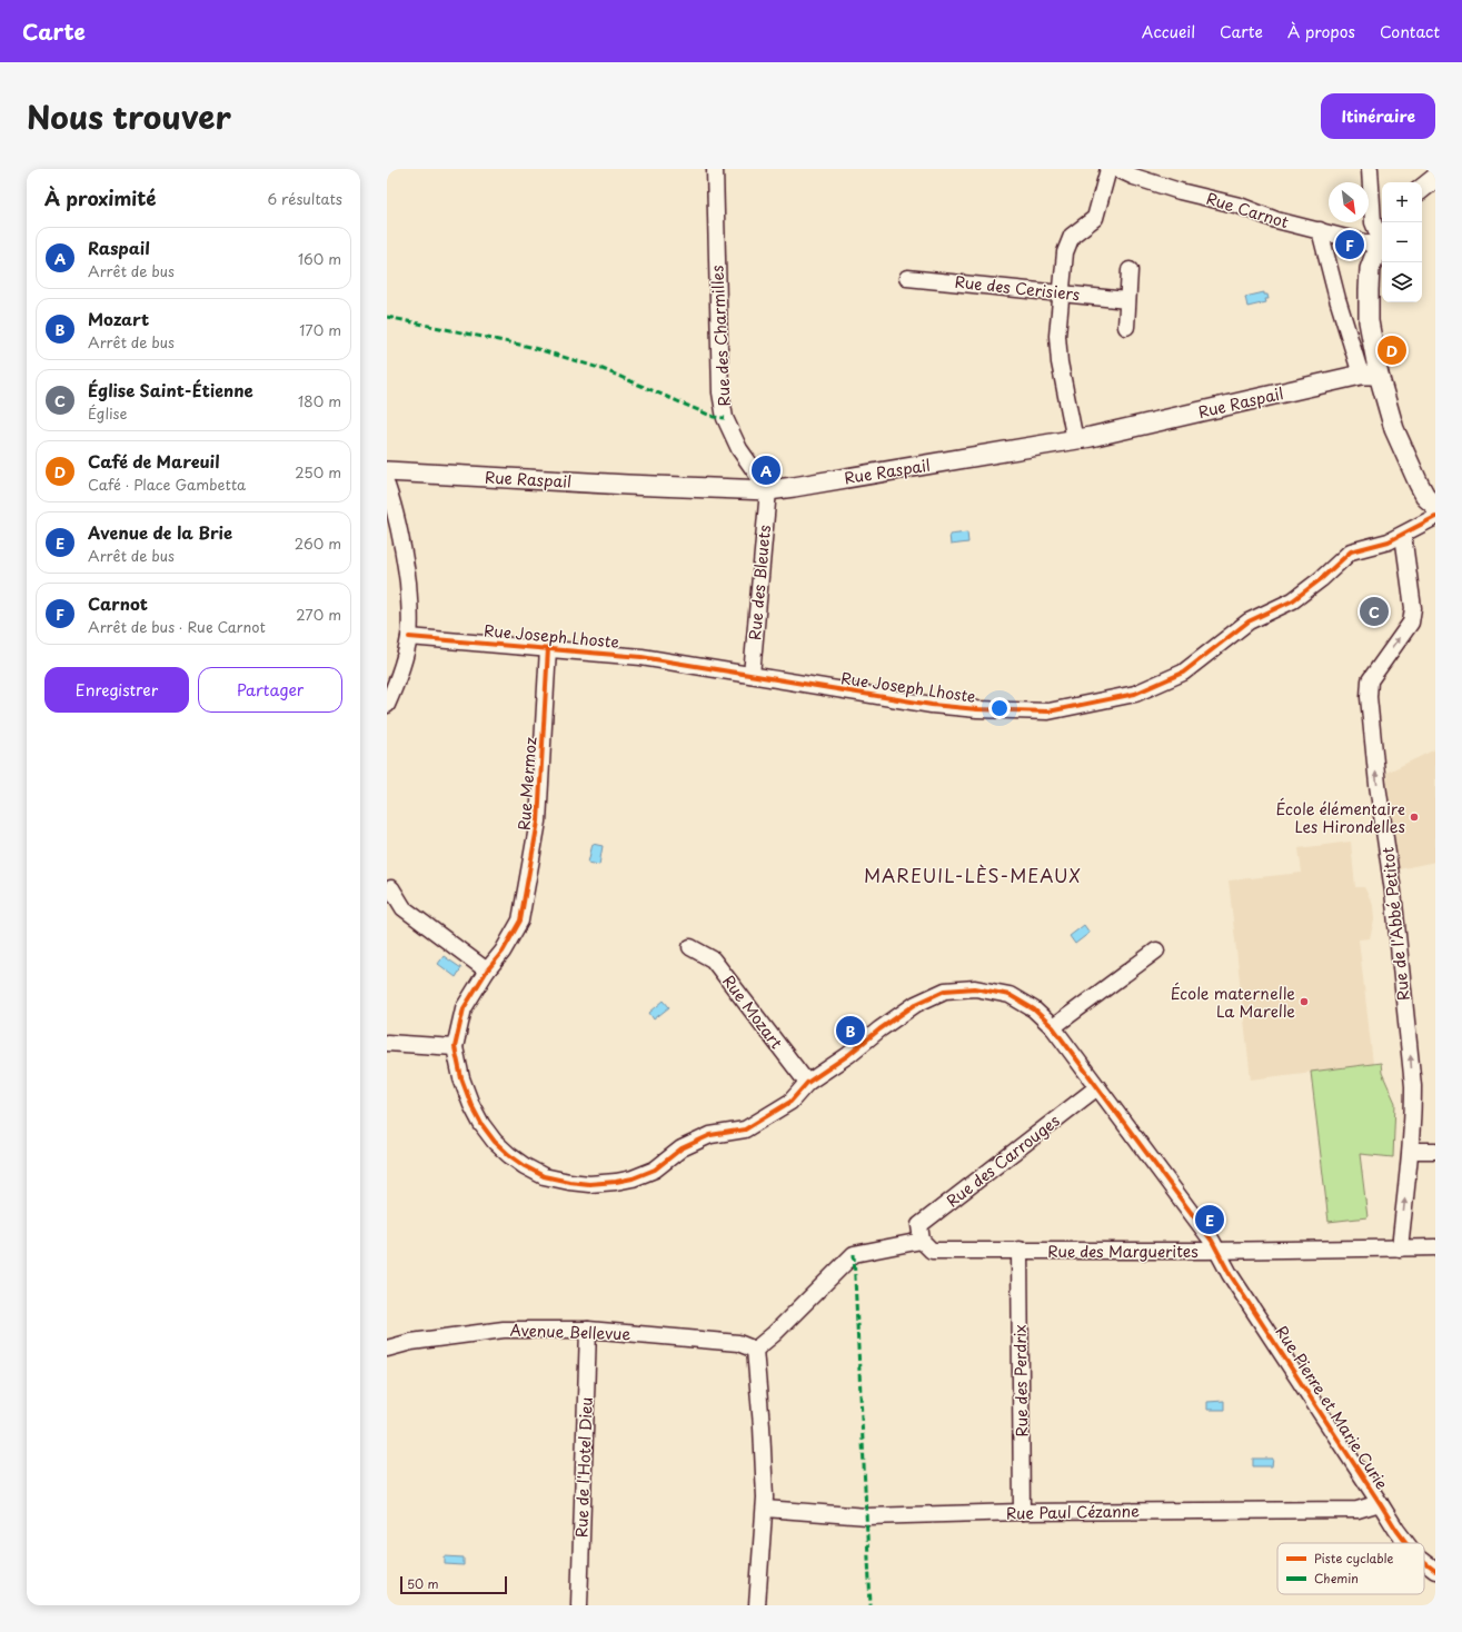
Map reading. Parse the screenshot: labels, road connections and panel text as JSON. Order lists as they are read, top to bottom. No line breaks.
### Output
{"streets":{"street":["Rue Carnot","Rue des Cerisiers","Rue des Charmilles","Rue Raspail","Rue des Bleuets","Rue Joseph Lhoste","Rue Mermoz","Rue de l'Abbé Petitot","Rue Mozart","Rue des Carrouges","Rue des Marguerites","Avenue Bellevue","Rue des Perdrix","Rue Pierre et Marie Curie","Rue de l'Hotel Dieu","Rue Paul Cézanne"]},"crossings":[["Rue des Charmilles","Rue Raspail"],["Rue des Charmilles","Rue des Bleuets"],["Rue Raspail","Rue des Bleuets"],["Rue des Bleuets","Rue Joseph Lhoste"],["Rue Joseph Lhoste","Rue Mermoz"],["Rue Joseph Lhoste","Rue de l'Abbé Petitot"],["Rue Mermoz","Rue Pierre et Marie Curie"],["Rue de l'Abbé Petitot","Rue des Marguerites"],["Rue Mozart","Rue Pierre et Marie Curie"],["Rue des Carrouges","Rue des Marguerites"],["Rue des Carrouges","Rue Pierre et Marie Curie"],["Rue des Marguerites","Rue des Perdrix"],["Rue des Marguerites","Rue Pierre et Marie Curie"],["Avenue Bellevue","Rue de l'Hotel Dieu"],["Rue des Perdrix","Rue Paul Cézanne"],["Rue Pierre et Marie Curie","Rue Paul Cézanne"]],"one_way":["Rue de l'Abbé Petitot"],"districts":["MAREUIL-LÈS-MEAUX"],"places":["École élémentaire Les Hirondelles","École maternelle La Marelle"],"legend":["Piste cyclable","Chemin"],"scale_bar":"50 m","north":"bottom right","page":{"header":"Carte","nav":["Accueil","Carte","À propos","Contact"],"title":"Nous trouver","buttons":["Itinéraire",["Enregistrer","Partager"]],"heading":["À proximité","6 résultats"],"map_buttons":["+","−"],"list":[{"mark":"A","name":"Raspail","note":"Arrêt de bus","value":"160 m"},{"mark":"B","name":"Mozart","note":"Arrêt de bus","value":"170 m"},{"mark":"C","name":"Église Saint-Étienne","note":"Église","value":"180 m"},{"mark":"D","name":"Café de Mareuil","note":"Café · Place Gambetta","value":"250 m"},{"mark":"E","name":"Avenue de la Brie","note":"Arrêt de bus","value":"260 m"},{"mark":"F","name":"Carnot","note":"Arrêt de bus · Rue Carnot","value":"270 m"}],"pins":["F","D","A","C","B","E"],"scale":"50 m"}}
